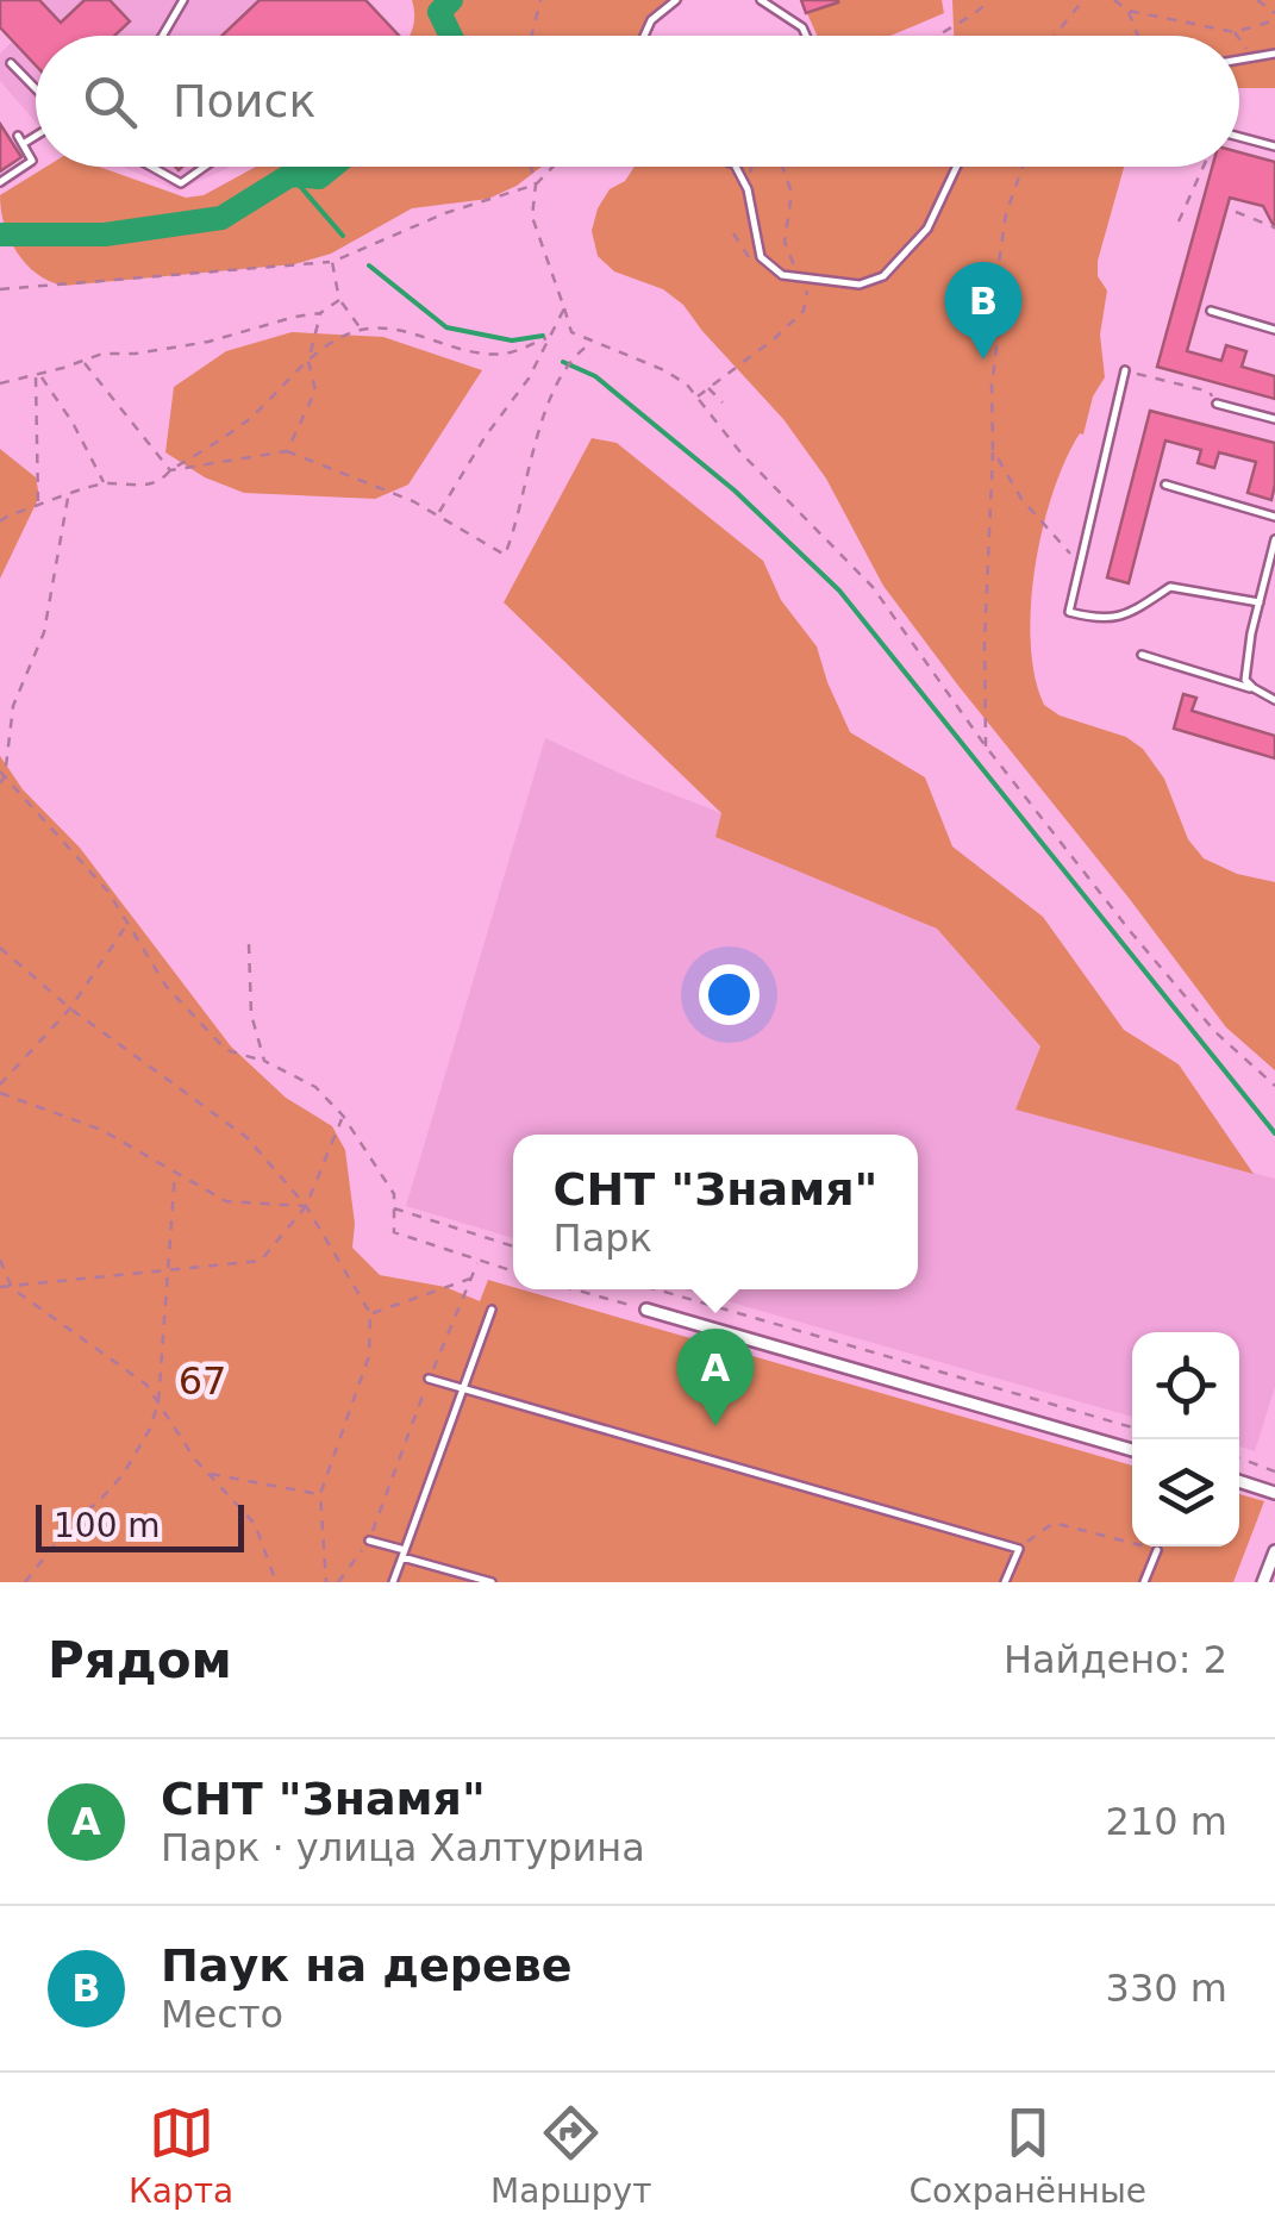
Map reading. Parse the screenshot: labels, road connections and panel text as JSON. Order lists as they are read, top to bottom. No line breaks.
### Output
{"parks":["67"],"scale_bar":"100 m","page":{"search":"Поиск","pins":["B","A"],"popup":["СНТ \"Знамя\"","Парк"],"scale":"100 m","heading":["Рядом","Найдено: 2"],"list":[{"mark":"A","name":"СНТ \"Знамя\"","note":"Парк · улица Халтурина","value":"210 m"},{"mark":"B","name":"Паук на дереве","note":"Место","value":"330 m"}],"nav":["Карта","Маршрут","Сохранённые"]}}
